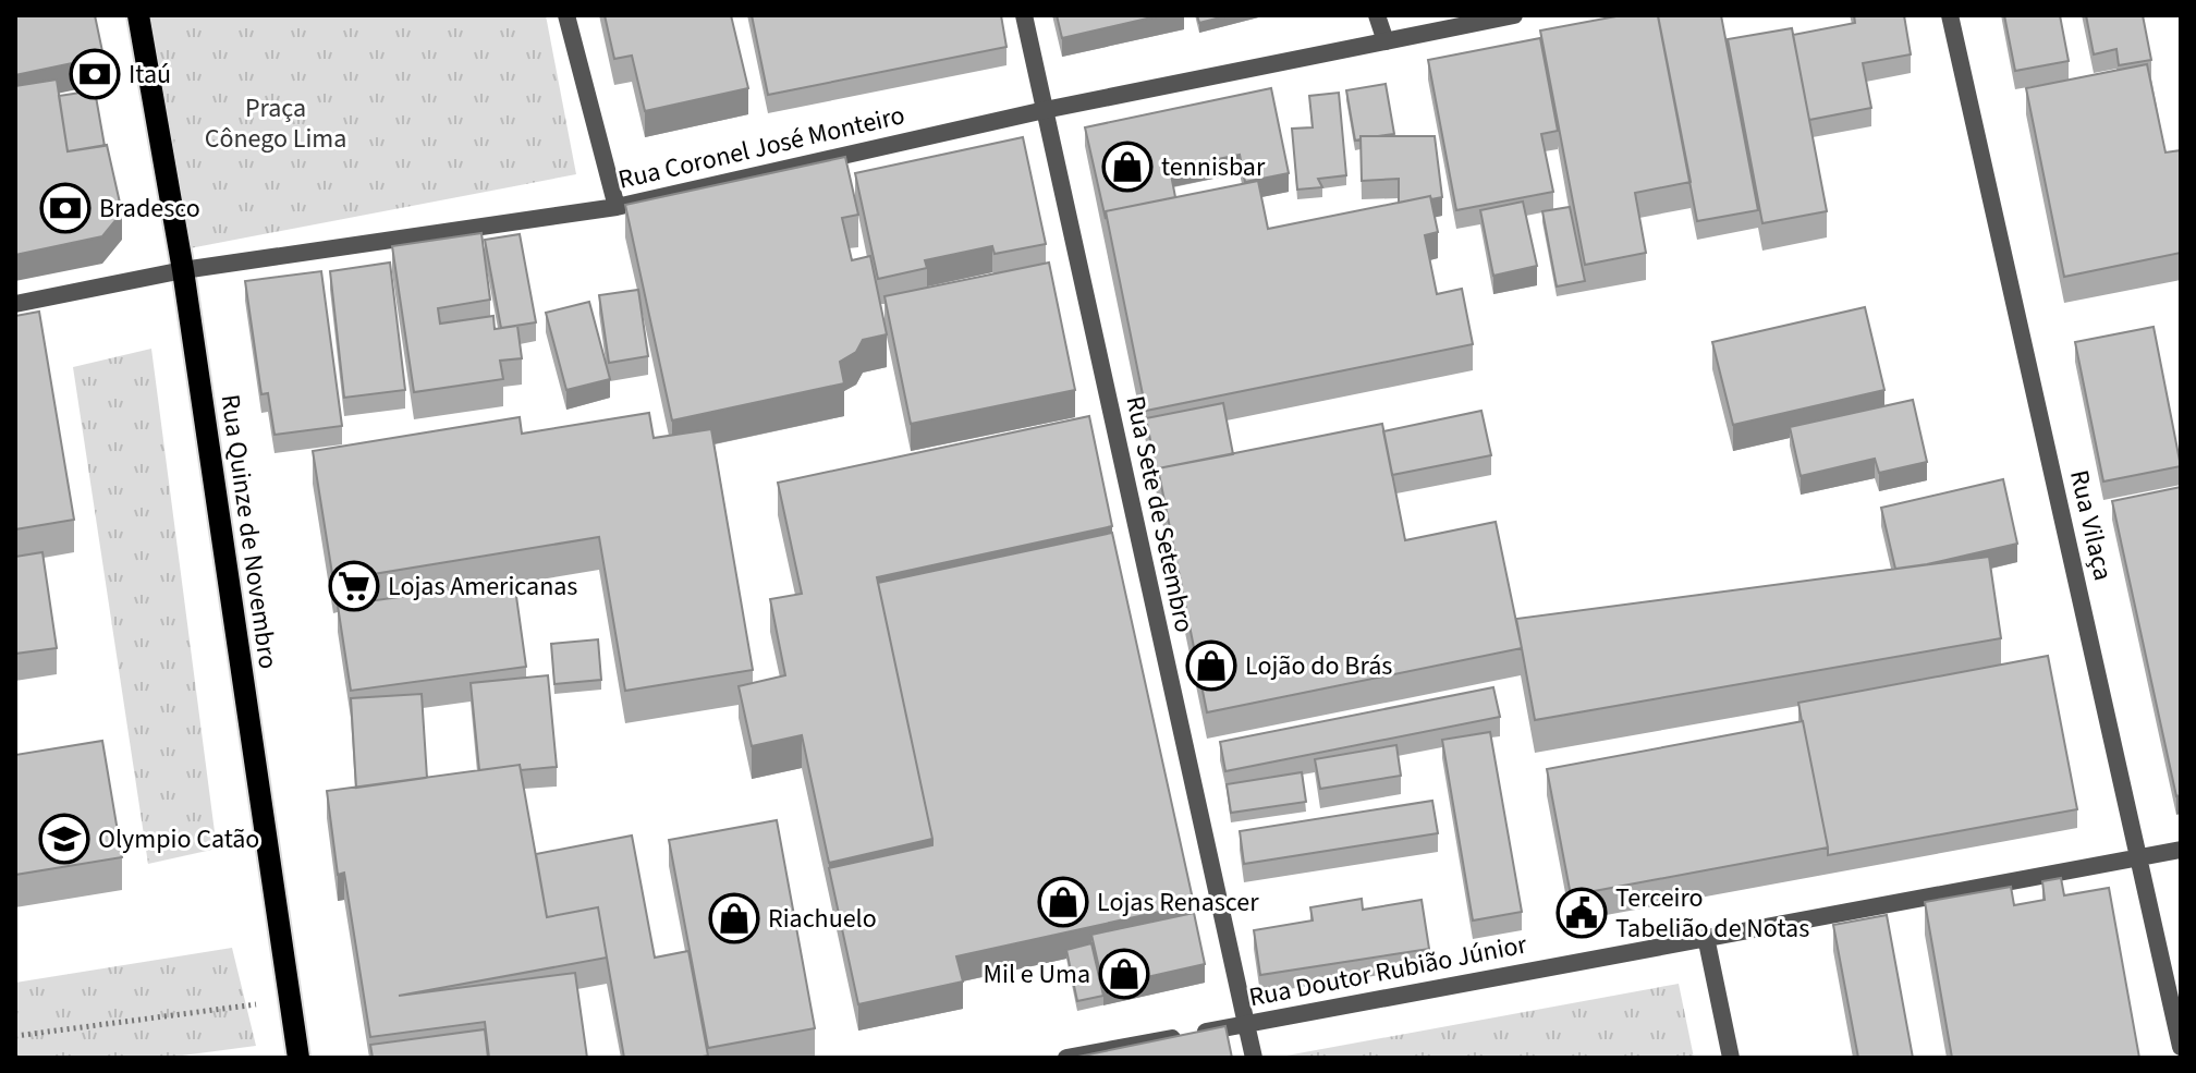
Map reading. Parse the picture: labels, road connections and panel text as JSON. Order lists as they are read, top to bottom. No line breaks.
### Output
{"streets":{"main road":["Rua Quinze de Novembro"],"street":["Rua Coronel José Monteiro","Rua Sete de Setembro","Rua Vilaça","Rua Doutor Rubião Júnior"]},"crossings":[["Rua Coronel José Monteiro","Rua Sete de Setembro"],["Rua Coronel José Monteiro","Rua Quinze de Novembro"],["Rua Sete de Setembro","Rua Doutor Rubião Júnior"],["Rua Vilaça","Rua Doutor Rubião Júnior"]],"parks":["Praça Cônego Lima"],"places":{"bank":["Itaú","Bradesco"],"shop":["tennisbar","Lojão do Brás","Lojas Renascer","Riachuelo","Mil e Uma"],"supermarket":["Lojas Americanas"],"school or university":["Olympio Catão"],"public building":["Terceiro Tabelião de Notas"]}}
